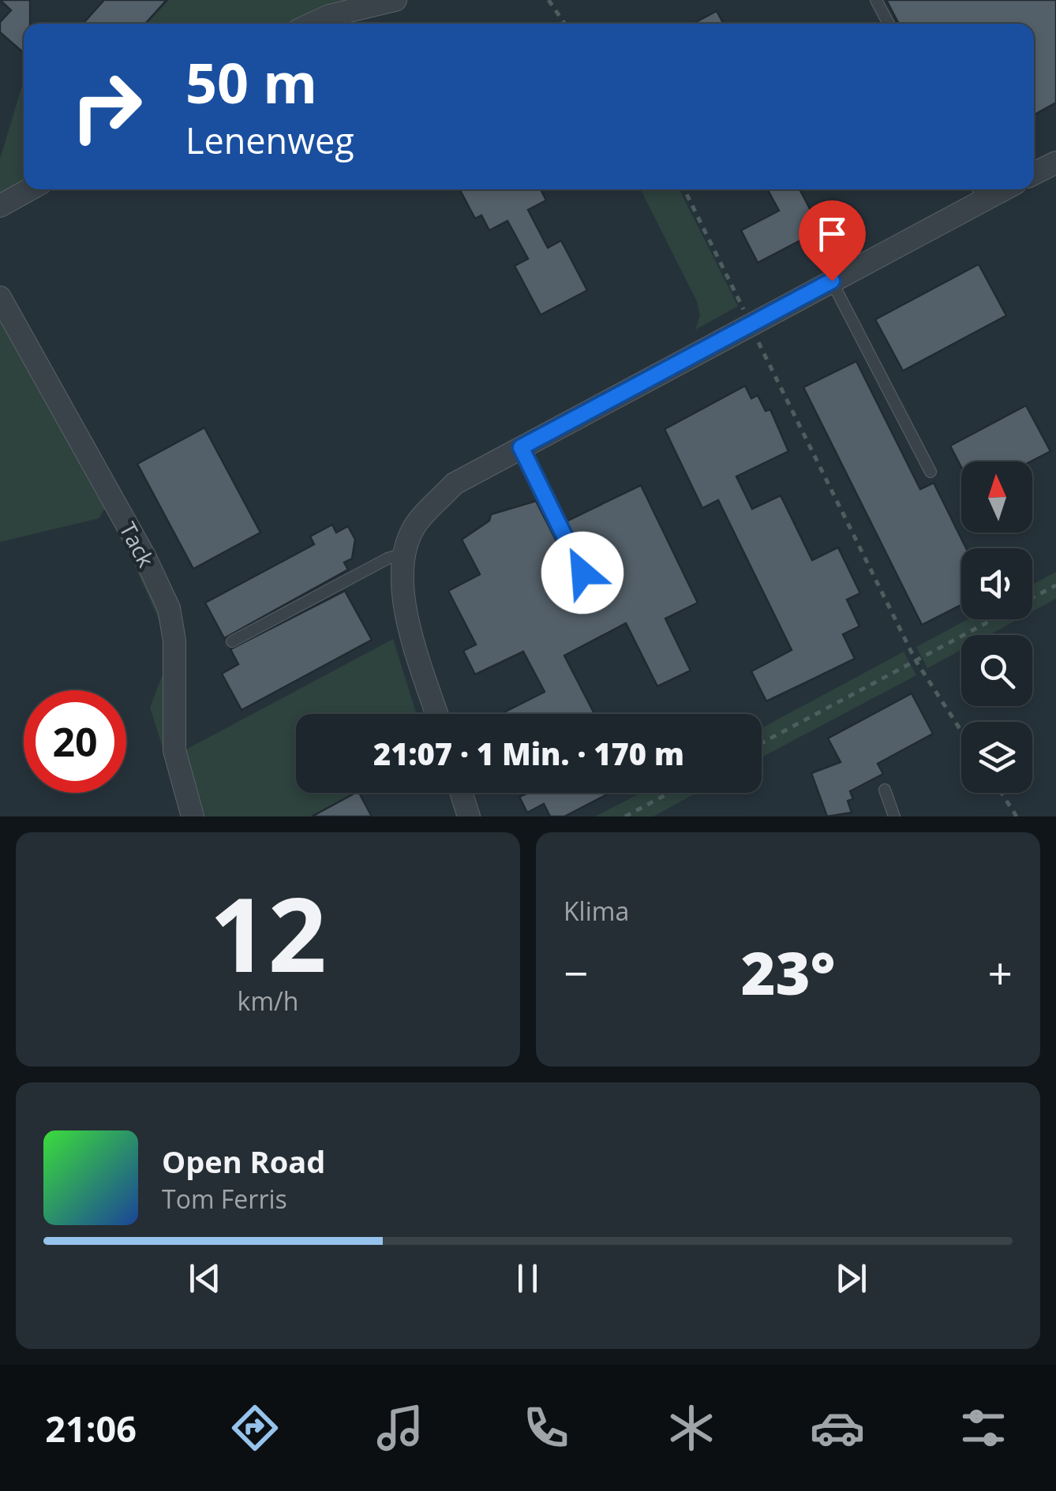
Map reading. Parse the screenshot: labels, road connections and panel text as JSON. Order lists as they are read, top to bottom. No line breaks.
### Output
{"streets":{"street":["Tack"]},"north":"top","page":{"turn":["50 m","Lenenweg"],"limit":"20","trip":"21:07 · 1 Min. · 170 m","tile":[["12","km/h"],"Klima"],"heat":["−","23°","+"],"song":["Open Road","Tom Ferris"],"tabs":"21:06"}}
